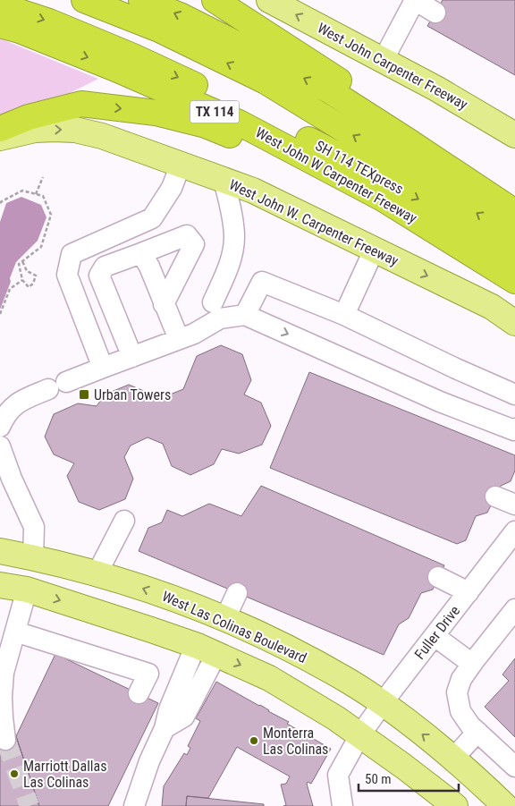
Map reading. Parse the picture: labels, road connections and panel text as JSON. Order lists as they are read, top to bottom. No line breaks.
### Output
{"streets":{"highway":["TX 114","SH 114 TEXpress","West John W Carpenter Freeway"],"main road":["West John Carpenter Freeway","West John W. Carpenter Freeway","West Las Colinas Boulevard"],"street":["Fuller Drive"]},"crossings":[["West Las Colinas Boulevard","Fuller Drive"]],"one_way":["West John Carpenter Freeway","West John W. Carpenter Freeway"],"places":{"transit":["Urban Towers"],"other":["Monterra Las Colinas","Marriott Dallas Las Colinas"]},"scale_bar":"50 m"}
